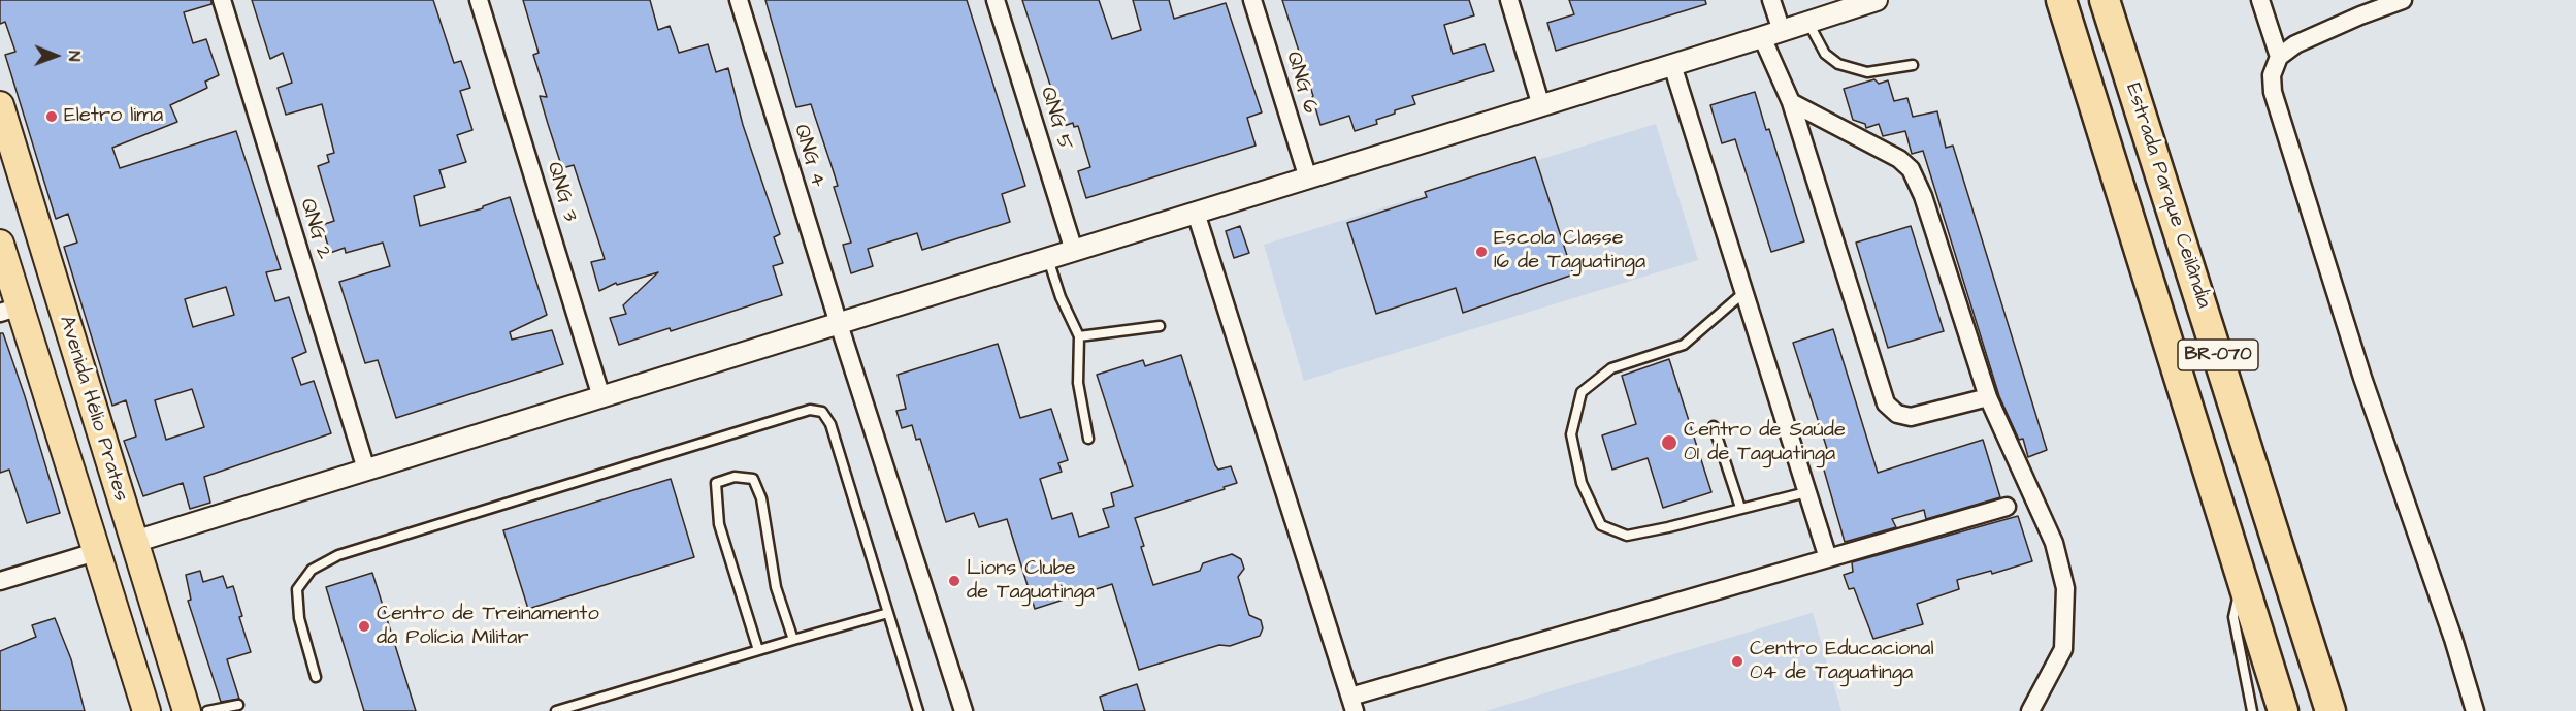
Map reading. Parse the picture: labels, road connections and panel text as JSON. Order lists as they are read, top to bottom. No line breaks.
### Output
{"streets":{"highway":["Estrada Parque Ceilândia","BR-070"],"main road":["Avenida Hélio Prates"],"street":["QNG 6","QNG 5","QNG 4","QNG 3","QNG 2"]},"places":["Eletro lima","Escola Classe 16 de Taguatinga","Centro de Saúde 01 de Taguatinga","Lions Clube de Taguatinga","Centro de Treinamento da Polícia Militar","Centro Educacional 04 de Taguatinga"],"north":"right"}
